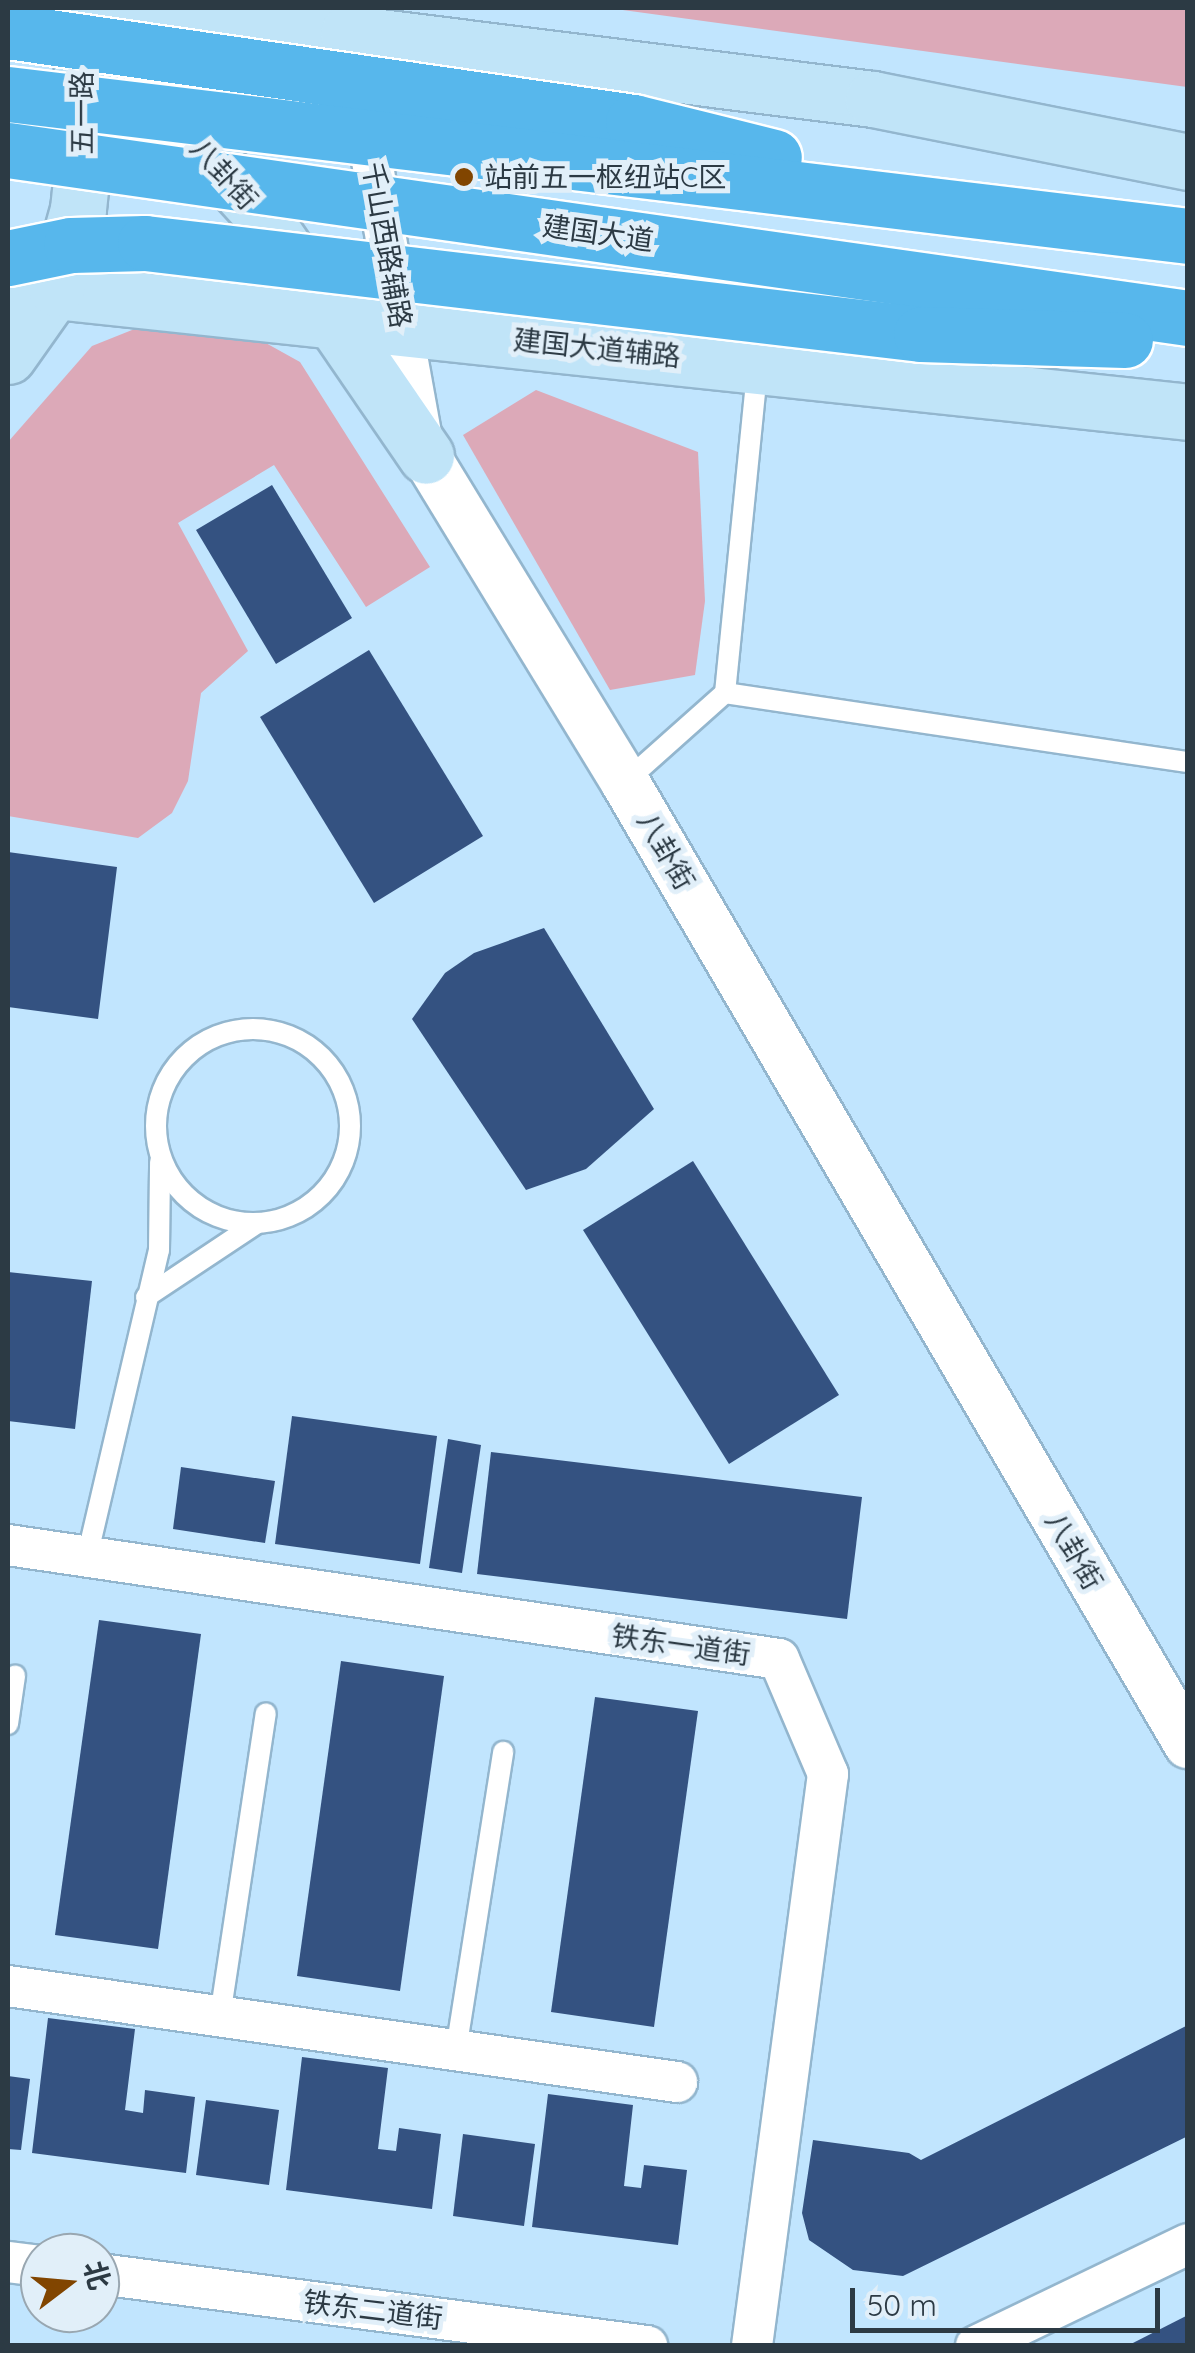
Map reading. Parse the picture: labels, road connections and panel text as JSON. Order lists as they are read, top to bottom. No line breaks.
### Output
{"streets":{"highway":["建国大道"],"main road":["五一路","八卦街","建国大道辅路"],"street":["千山西路辅路","铁东一道街","铁东二道街"]},"crossings":[["五一路","八卦街"],["五一路","建国大道"],["五一路","建国大道辅路"],["八卦街","千山西路辅路"],["八卦街","建国大道辅路"],["千山西路辅路","建国大道辅路"]],"places":["站前五一枢纽站C区"],"scale_bar":"50 m","north":"right"}
